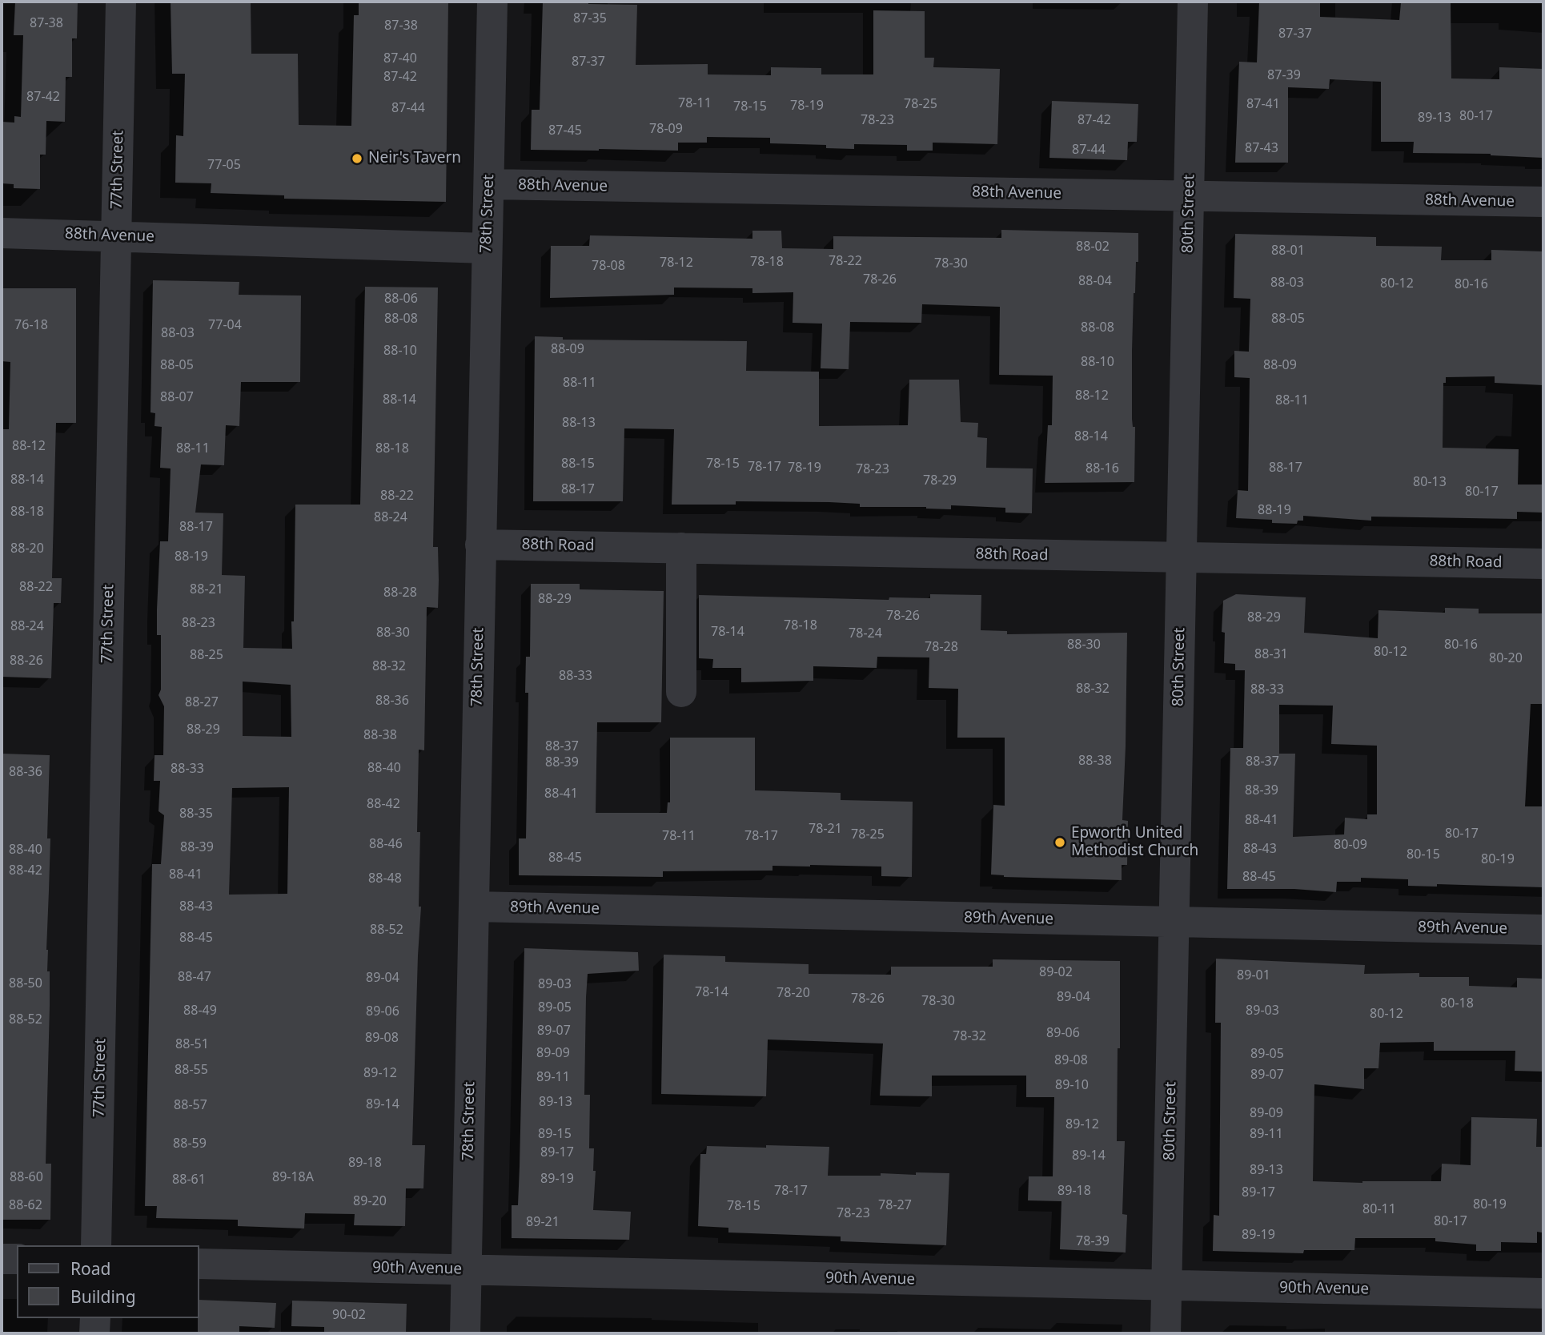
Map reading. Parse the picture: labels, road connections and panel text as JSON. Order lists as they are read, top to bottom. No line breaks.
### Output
{"streets":{"street":["77th Street","88th Avenue","78th Street","80th Street","88th Road","89th Avenue","90th Avenue"]},"crossings":[["77th Street","88th Avenue"],["88th Avenue","78th Street"],["88th Avenue","80th Street"],["78th Street","88th Road"],["78th Street","89th Avenue"],["78th Street","90th Avenue"],["80th Street","88th Road"],["80th Street","89th Avenue"],["80th Street","90th Avenue"]],"places":["Neir's Tavern","Epworth United Methodist Church"],"house_numbers":["87-35","87-38","87-38","87-37","87-40","87-37","87-39","87-42","87-42","78-11","78-25","87-41","78-19","78-15","87-44","80-17","89-13","78-23","87-42","78-09","87-45","87-43","87-44","77-05","88-02","88-01","78-22","78-18","78-12","78-30","78-08","78-26","88-04","88-03","80-12","80-16","88-06","88-08","88-05","76-18","77-04","88-08","88-03","88-09","88-10","88-10","88-05","88-09","88-11","88-12","88-07","88-14","88-11","88-13","88-14","88-12","88-11","88-18","88-15","78-15","78-17","78-19","88-17","88-16","78-23","88-14","78-29","80-13","88-17","80-17","88-22","88-19","88-18","88-24","88-17","88-20","88-19","88-22","88-21","88-28","88-29","78-26","88-29","88-23","78-18","88-24","78-14","88-30","78-24","88-30","80-16","78-28","80-12","88-31","88-25","80-20","88-26","88-32","88-33","88-32","88-33","88-36","88-27","88-29","88-38","88-37","88-38","88-37","88-39","88-40","88-33","88-36","88-39","88-41","88-42","88-35","88-41","78-21","80-17","78-25","78-11","78-17","88-46","80-09","88-39","88-43","88-40","80-15","88-45","80-19","88-42","88-41","88-45","88-48","88-43","88-52","88-45","89-02","89-01","88-47","89-04","88-50","89-03","78-14","78-20","89-04","78-26","78-30","80-18","89-05","88-49","89-03","89-06","80-12","88-52","89-07","89-06","78-32","89-08","88-51","89-09","89-05","89-08","88-55","89-12","89-07","89-11","89-10","89-13","89-14","88-57","89-09","89-12","89-15","89-11","88-59","89-17","89-14","89-18","89-13","88-60","89-18A","89-19","88-61","78-17","89-18","89-17","89-20","80-19","88-62","78-27","78-15","80-11","78-23","80-17","89-21","89-19","78-39","90-02"],"legend":["Road","Building"]}
